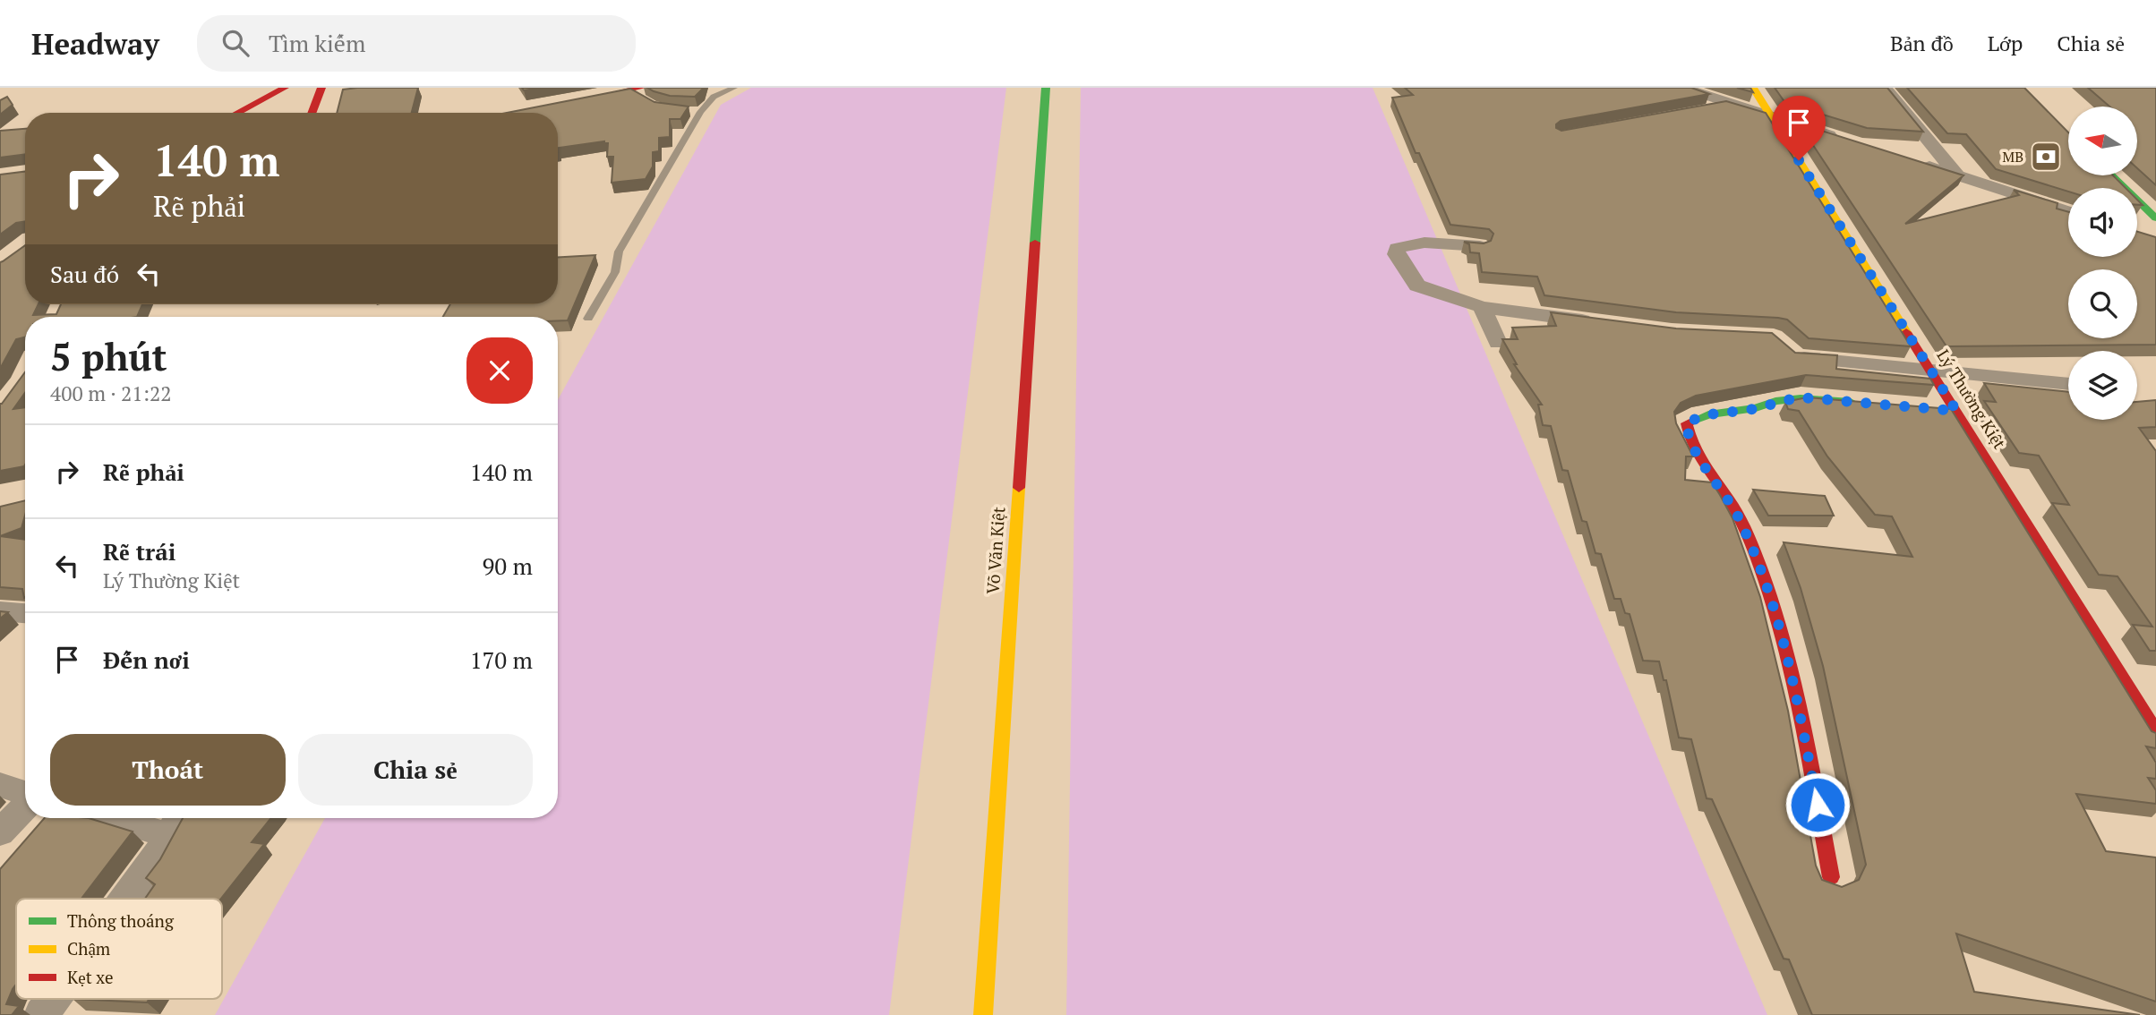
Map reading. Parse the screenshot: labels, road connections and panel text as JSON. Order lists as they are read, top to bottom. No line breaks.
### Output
{"streets":{"street":["Lý Thường Kiệt","Võ Văn Kiệt"]},"places":{"bank":["MB"]},"legend":["Thông thoáng","Chậm","Kẹt xe"],"north":"left","page":{"header":"Headway","search":"Tìm kiếm","nav":["Bản đồ","Lớp","Chia sẻ"],"turn":["140 m","Rẽ phải"],"then":"Sau đó","heading":["5 phút","400 m · 21:22"],"list":[{"name":"Rẽ phải","value":"140 m"},{"name":"Rẽ trái","note":"Lý Thường Kiệt","value":"90 m"},{"name":"Đến nơi","value":"170 m"}],"buttons":["Thoát","Chia sẻ"]}}
